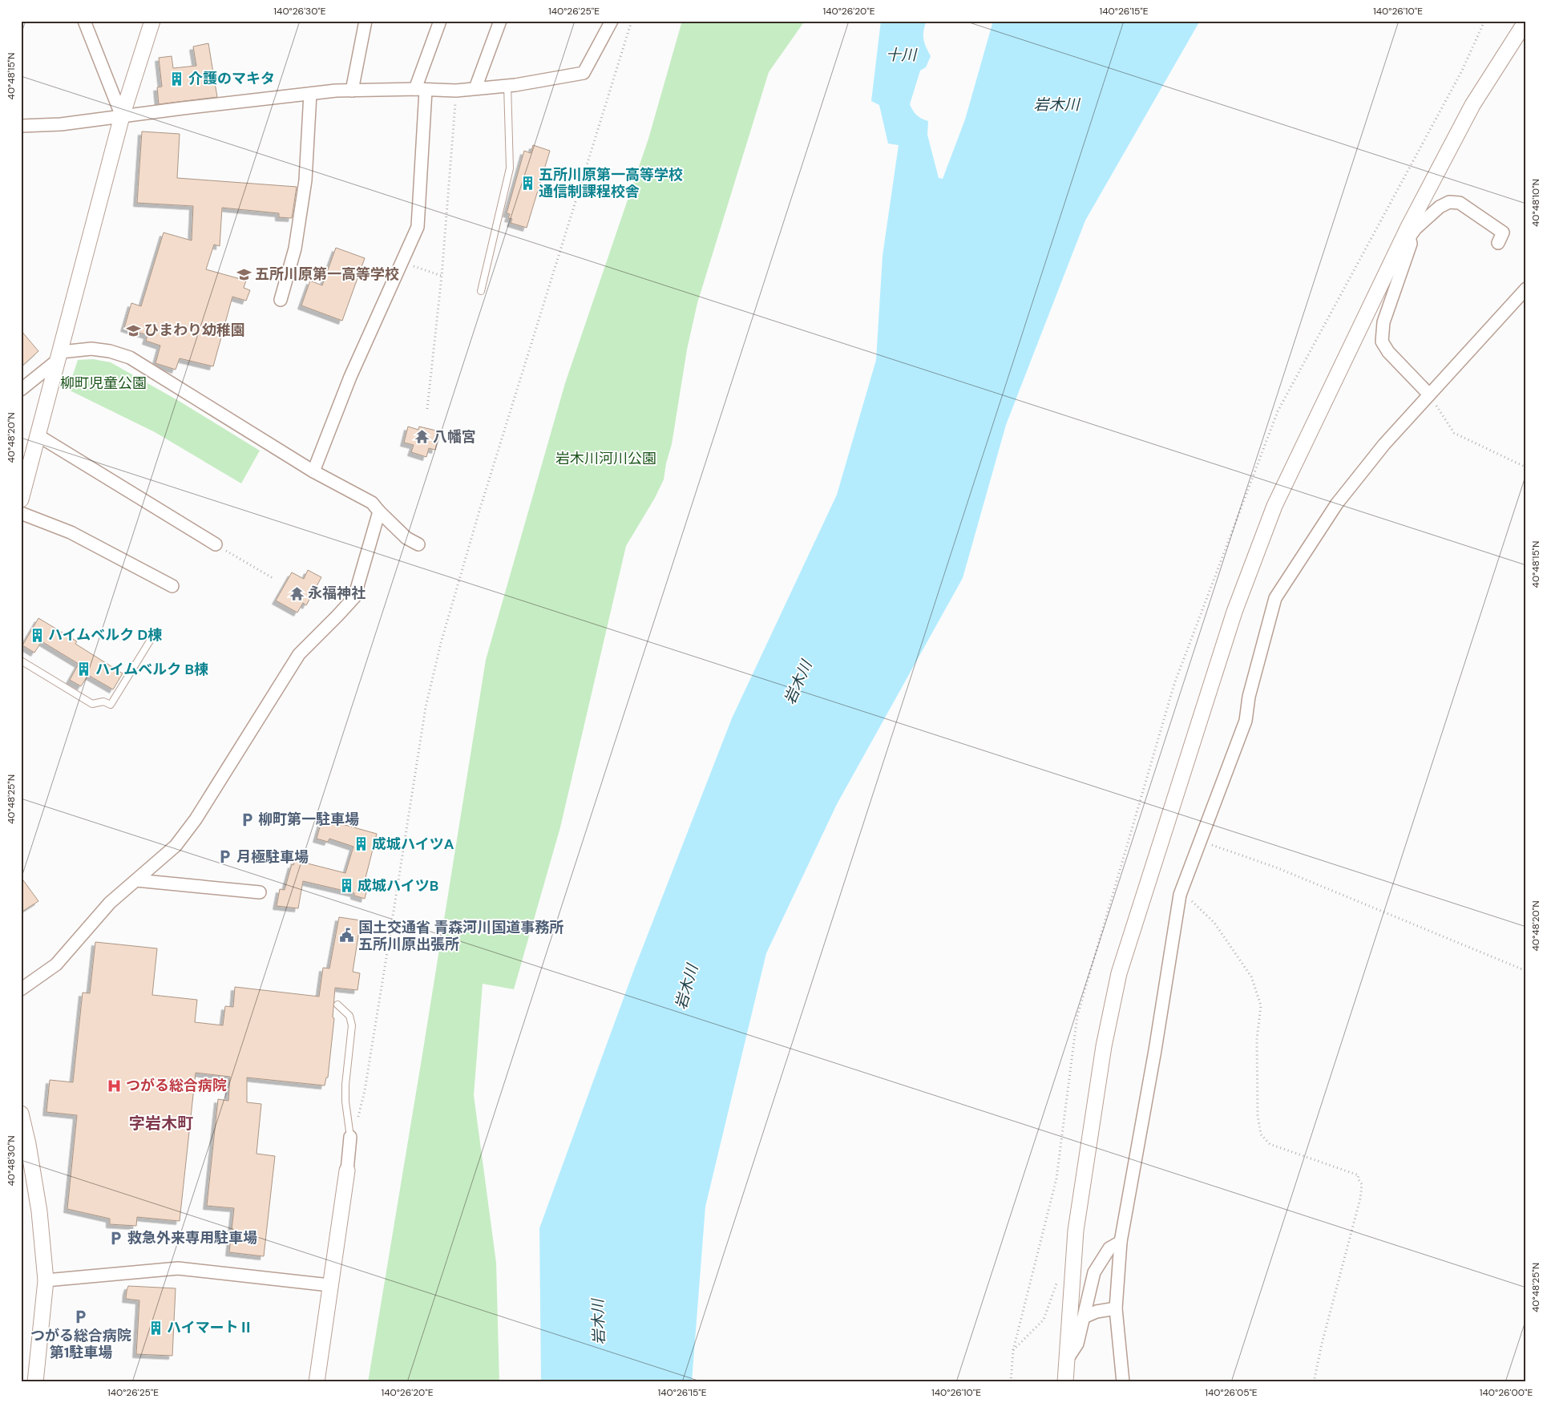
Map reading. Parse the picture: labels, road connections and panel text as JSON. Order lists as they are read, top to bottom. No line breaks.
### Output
{"districts":["字岩木町"],"water":["十川","岩木川"],"parks":["柳町児童公園","岩木川河川公園"],"places":{"building":["介護のマキタ","五所川原第一高等学校 通信制課程校舎","ハイムベルク D棟","ハイムベルク B棟","成城ハイツA","成城ハイツB","ハイマートⅡ"],"school or university":["五所川原第一高等学校","ひまわり幼稚園"],"temple":["八幡宮","永福神社"],"parking":["柳町第一駐車場","月極駐車場","救急外来専用駐車場","つがる総合病院 第1駐車場"],"public building":["国土交通省 青森河川国道事務所 五所川原出張所"],"hospital":["つがる総合病院"]},"coordinates":["140°26'30\"E","140°26'25\"E","140°26'20\"E","140°26'15\"E","140°26'10\"E","40°48'15\"N","40°48'10\"N","40°48'20\"N","40°48'25\"N","40°48'30\"N","140°26'05\"E","140°26'00\"E"]}
